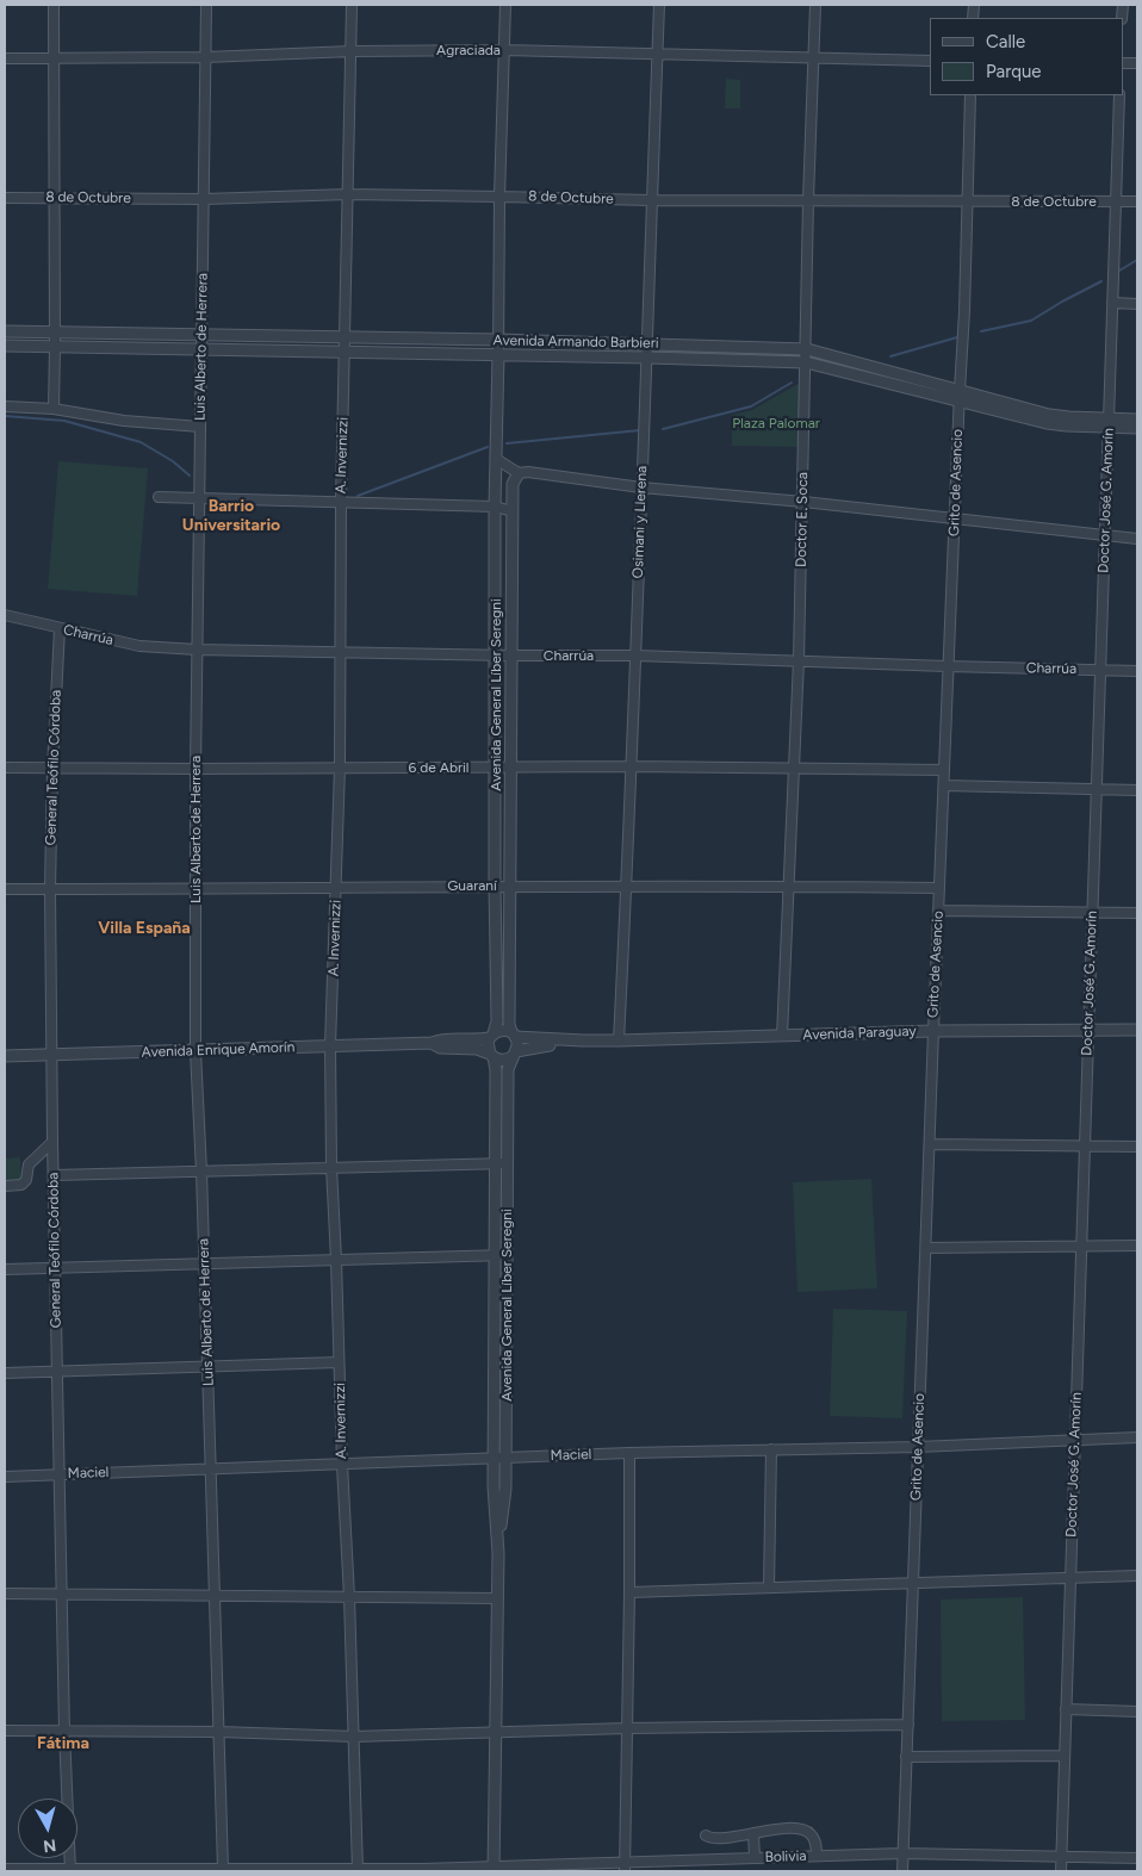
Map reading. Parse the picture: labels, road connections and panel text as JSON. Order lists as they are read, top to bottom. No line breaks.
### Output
{"streets":{"street":["Agraciada","8 de Octubre","Avenida Armando Barbieri","Luis Alberto de Herrera","A. Invernizzi","Grito de Asencio","Doctor José G. Amorín","Doctor E. Soca","Osimani y Llerena","Charrúa","Avenida General Líber Seregni","General Teófilo Córdoba","6 de Abril","Guaraní","Avenida Paraguay","Avenida Enrique Amorín","Maciel","Bolivia"]},"crossings":[["Agraciada","Luis Alberto de Herrera"],["Agraciada","A. Invernizzi"],["Agraciada","Doctor E. Soca"],["Agraciada","Osimani y Llerena"],["8 de Octubre","Luis Alberto de Herrera"],["8 de Octubre","A. Invernizzi"],["8 de Octubre","Grito de Asencio"],["8 de Octubre","Doctor José G. Amorín"],["8 de Octubre","Doctor E. Soca"],["8 de Octubre","Osimani y Llerena"],["Avenida Armando Barbieri","Luis Alberto de Herrera"],["Avenida Armando Barbieri","A. Invernizzi"],["Avenida Armando Barbieri","Grito de Asencio"],["Avenida Armando Barbieri","Doctor José G. Amorín"],["Avenida Armando Barbieri","Doctor E. Soca"],["Avenida Armando Barbieri","Osimani y Llerena"],["Avenida Armando Barbieri","Avenida General Líber Seregni"],["Luis Alberto de Herrera","Charrúa"],["Luis Alberto de Herrera","6 de Abril"],["Luis Alberto de Herrera","Guaraní"],["Luis Alberto de Herrera","Avenida Enrique Amorín"],["Luis Alberto de Herrera","Maciel"],["Luis Alberto de Herrera","Bolivia"],["A. Invernizzi","Charrúa"],["A. Invernizzi","6 de Abril"],["A. Invernizzi","Guaraní"],["A. Invernizzi","Avenida Enrique Amorín"],["A. Invernizzi","Maciel"],["A. Invernizzi","Bolivia"],["Grito de Asencio","Charrúa"],["Grito de Asencio","6 de Abril"],["Grito de Asencio","Guaraní"],["Grito de Asencio","Avenida Paraguay"],["Grito de Asencio","Maciel"],["Grito de Asencio","Bolivia"],["Doctor José G. Amorín","Charrúa"],["Doctor José G. Amorín","Avenida Paraguay"],["Doctor José G. Amorín","Maciel"],["Doctor José G. Amorín","Bolivia"],["Doctor E. Soca","Charrúa"],["Doctor E. Soca","6 de Abril"],["Doctor E. Soca","Guaraní"],["Doctor E. Soca","Avenida Paraguay"],["Osimani y Llerena","Charrúa"],["Osimani y Llerena","6 de Abril"],["Osimani y Llerena","Guaraní"],["Osimani y Llerena","Avenida Paraguay"],["Charrúa","Avenida General Líber Seregni"],["Charrúa","General Teófilo Córdoba"],["Avenida General Líber Seregni","6 de Abril"],["Avenida General Líber Seregni","Guaraní"],["Avenida General Líber Seregni","Avenida Paraguay"],["Avenida General Líber Seregni","Avenida Enrique Amorín"],["Avenida General Líber Seregni","Maciel"],["Avenida General Líber Seregni","Bolivia"],["General Teófilo Córdoba","6 de Abril"],["General Teófilo Córdoba","Guaraní"],["General Teófilo Córdoba","Avenida Enrique Amorín"],["General Teófilo Córdoba","Maciel"],["General Teófilo Córdoba","Bolivia"],["Avenida Paraguay","Avenida Enrique Amorín"]],"districts":["Barrio Universitario","Villa España","Fátima"],"parks":["Plaza Palomar"],"legend":["Calle","Parque"],"north":"bottom"}
